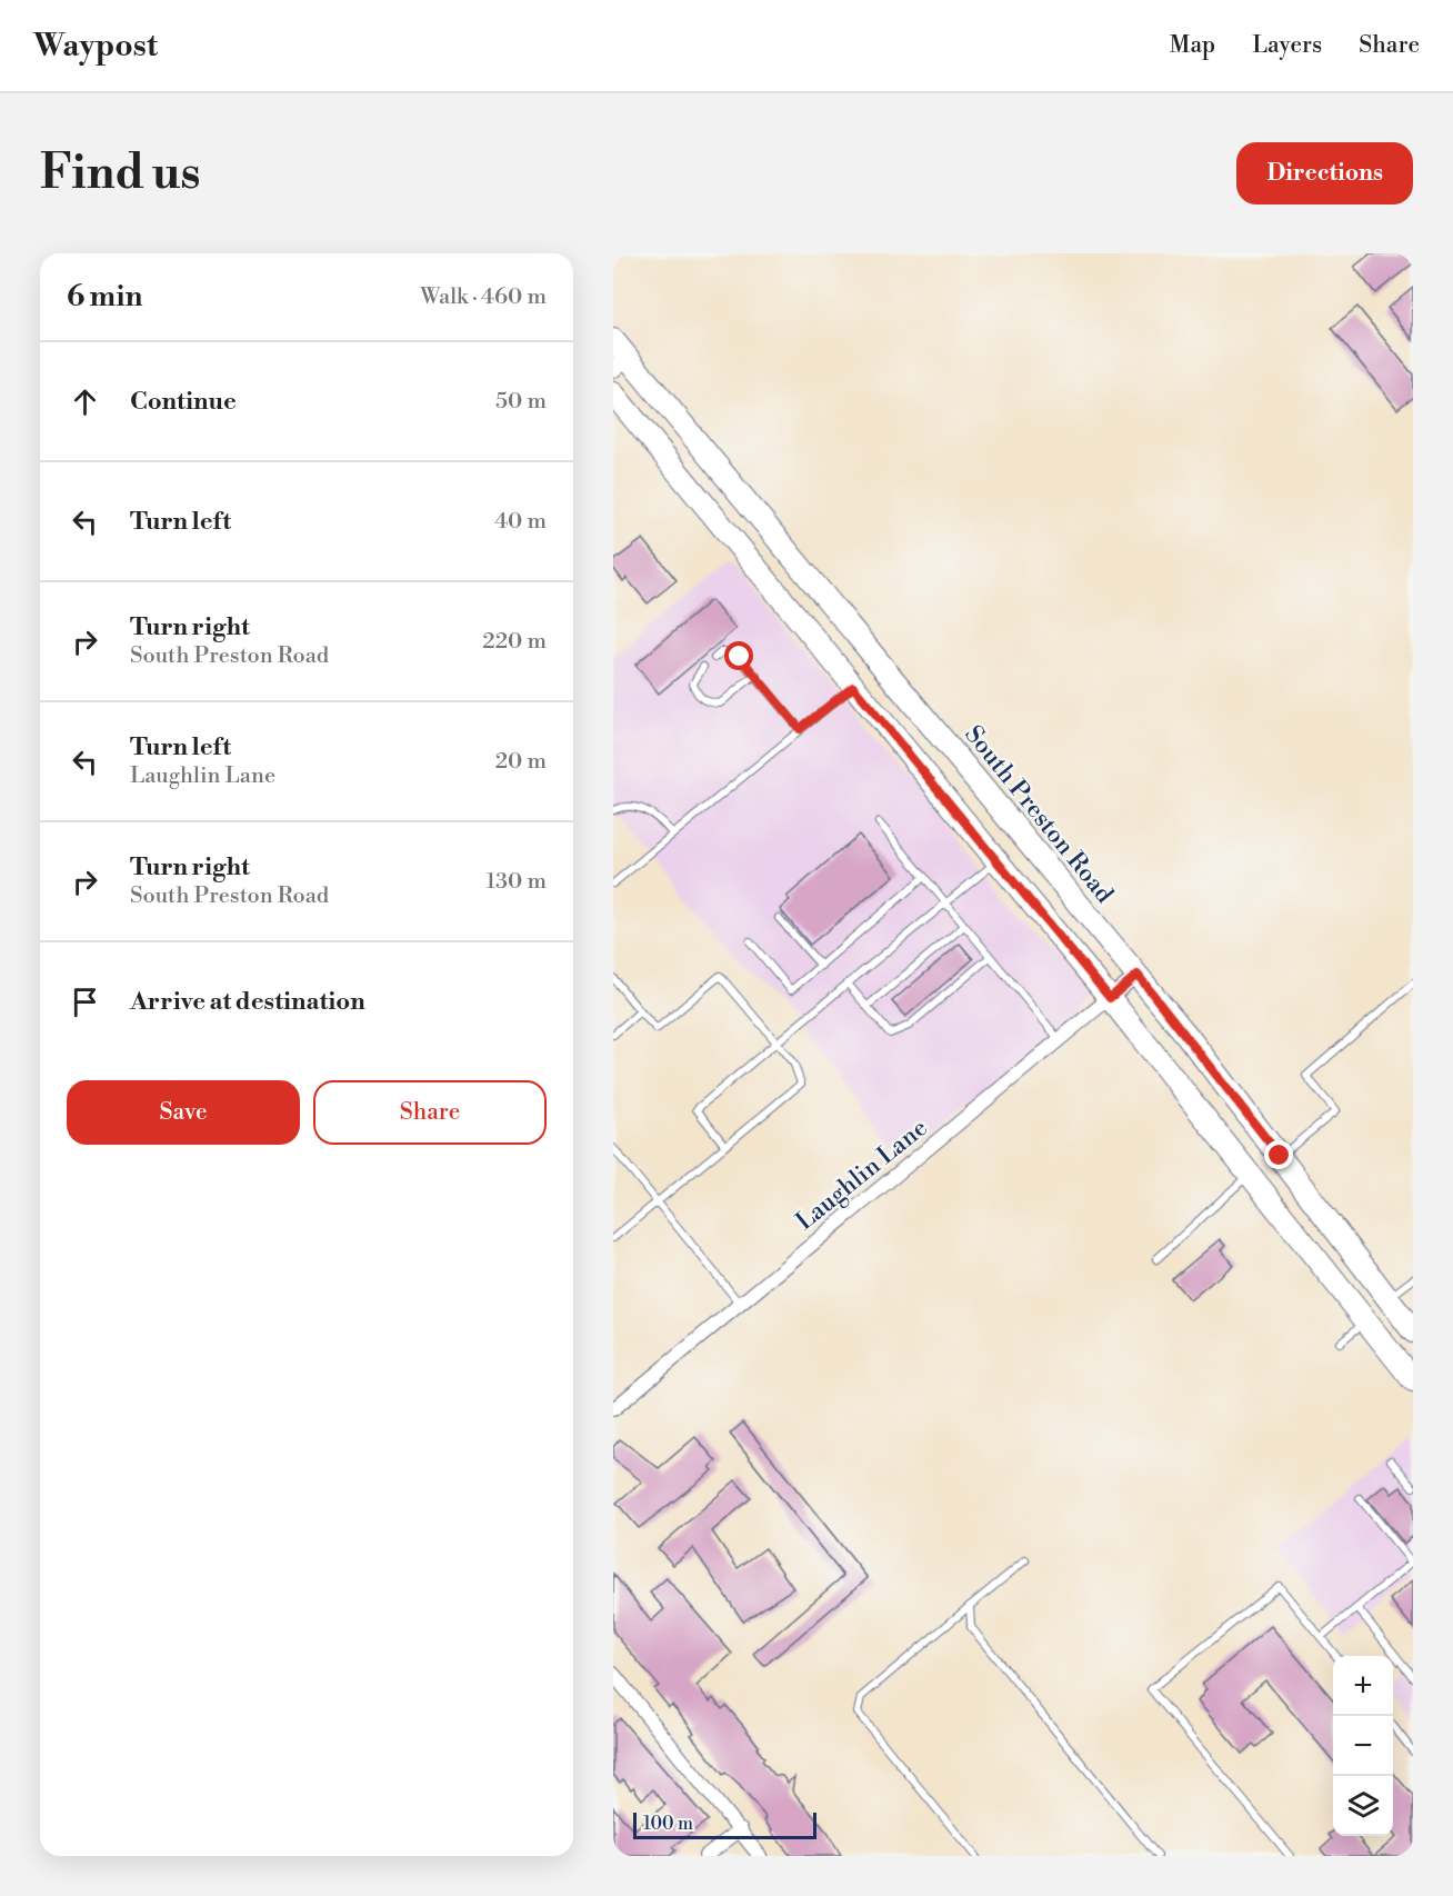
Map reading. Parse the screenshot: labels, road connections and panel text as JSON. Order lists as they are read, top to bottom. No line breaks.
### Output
{"streets":{"main road":["South Preston Road"],"street":["Laughlin Lane"]},"crossings":[["South Preston Road","Laughlin Lane"]],"scale_bar":"100 m","page":{"header":"Waypost","nav":["Map","Layers","Share"],"buttons":["Directions",["Save","Share"]],"title":"Find us","heading":["6 min","Walk · 460 m"],"list":[["Continue","50 m"],["Turn left","40 m"],["Turn right","South Preston Road","220 m"],["Turn left","Laughlin Lane","20 m"],["Turn right","South Preston Road","130 m"],"Arrive at destination"],"map_buttons":["+","−"],"scale":"100 m"}}
